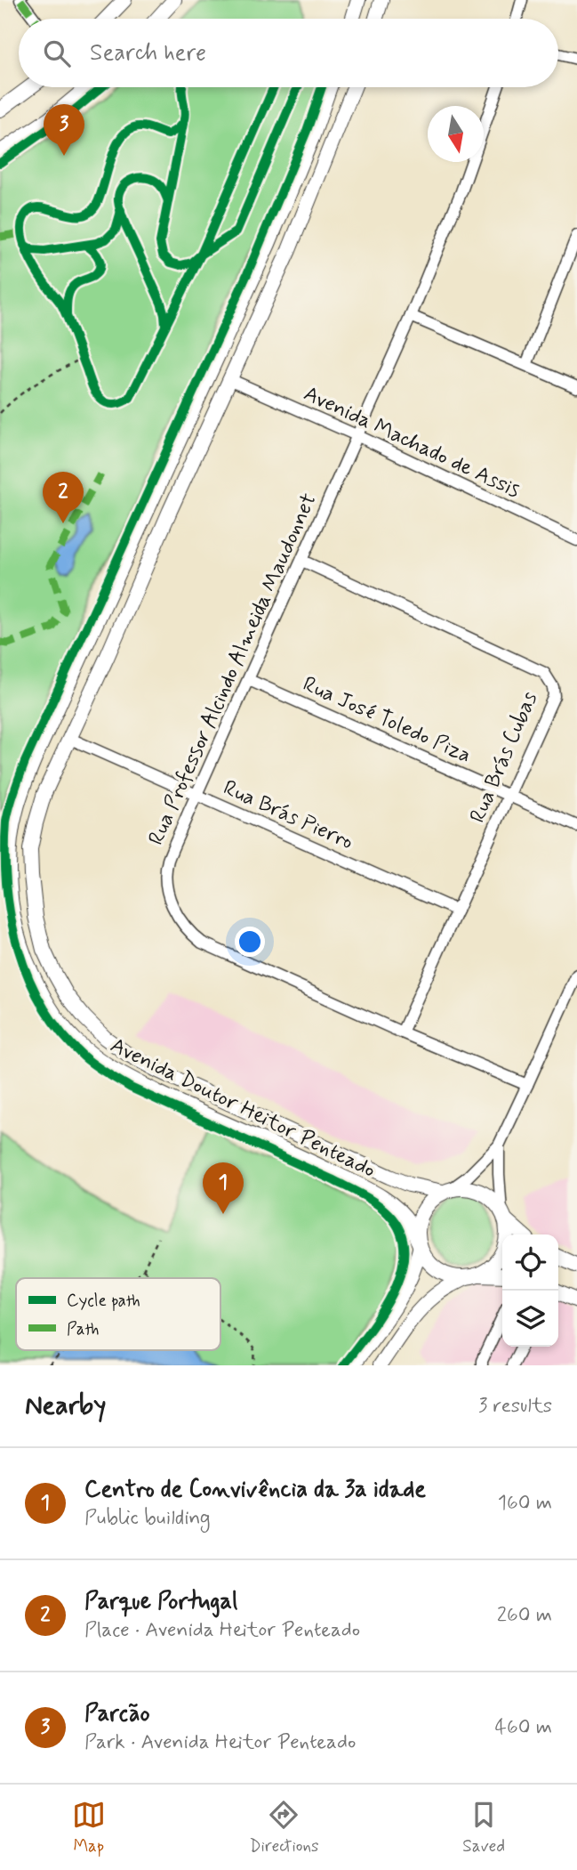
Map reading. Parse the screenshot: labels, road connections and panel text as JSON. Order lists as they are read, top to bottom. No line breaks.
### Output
{"streets":{"main road":["Avenida Doutor Heitor Penteado"],"street":["Avenida Machado de Assis","Rua Professor Alcindo Almeida Maudonnet","Rua José Toledo Piza","Rua Brás Cubas","Rua Brás Pierro"]},"crossings":[["Avenida Machado de Assis","Rua Professor Alcindo Almeida Maudonnet"],["Avenida Machado de Assis","Avenida Doutor Heitor Penteado"],["Rua Professor Alcindo Almeida Maudonnet","Rua José Toledo Piza"],["Rua Professor Alcindo Almeida Maudonnet","Rua Brás Cubas"],["Rua Professor Alcindo Almeida Maudonnet","Rua Brás Pierro"],["Rua José Toledo Piza","Rua Brás Cubas"],["Rua Brás Cubas","Rua Brás Pierro"],["Rua Brás Pierro","Avenida Doutor Heitor Penteado"]],"legend":["Cycle path","Path"],"north":"bottom","page":{"search":"Search here","pins":["3","2","1"],"heading":["Nearby","3 results"],"list":[{"mark":"1","name":"Centro de Convivência da 3a idade","note":"Public building","value":"160 m"},{"mark":"2","name":"Parque Portugal","note":"Place · Avenida Heitor Penteado","value":"260 m"},{"mark":"3","name":"Parcão","note":"Park · Avenida Heitor Penteado","value":"460 m"}],"nav":["Map","Directions","Saved"]}}
